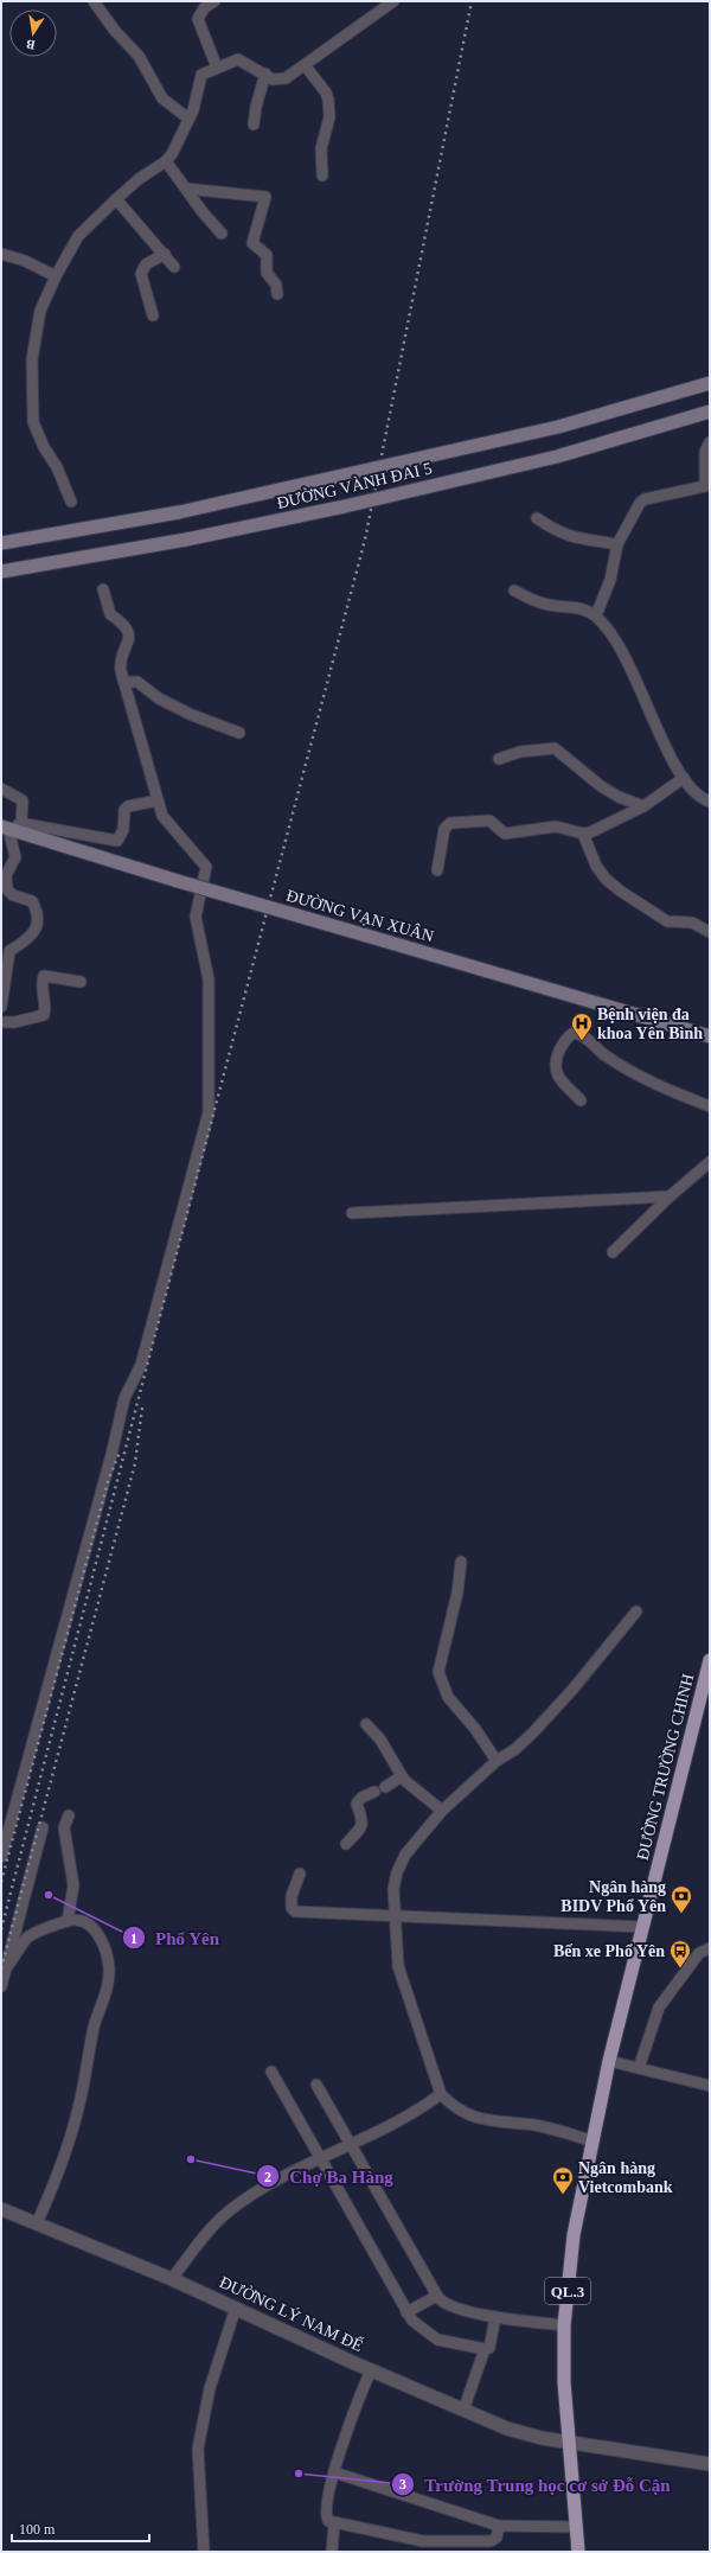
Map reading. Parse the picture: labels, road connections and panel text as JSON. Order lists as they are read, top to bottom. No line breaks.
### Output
{"streets":{"highway":["ĐƯỜNG TRƯỜNG CHINH","QL.3"],"main road":["ĐƯỜNG VÀNH ĐAI 5","ĐƯỜNG VẠN XUÂN"],"street":["ĐƯỜNG LÝ NAM ĐẾ"]},"crossings":[["ĐƯỜNG TRƯỜNG CHINH","QL.3"],["ĐƯỜNG TRƯỜNG CHINH","ĐƯỜNG LÝ NAM ĐẾ"],["QL.3","ĐƯỜNG LÝ NAM ĐẾ"]],"places":{"hospital":["Bệnh viện đa khoa Yên Bình"],"other":["Phổ Yên","Chợ Ba Hàng","Trường Trung học cơ sở Đỗ Cận"],"bank":["Ngân hàng BIDV Phổ Yên","Ngân hàng Vietcombank"],"bus stop":["Bến xe Phổ Yên"]},"scale_bar":"100 m","north":"bottom"}
